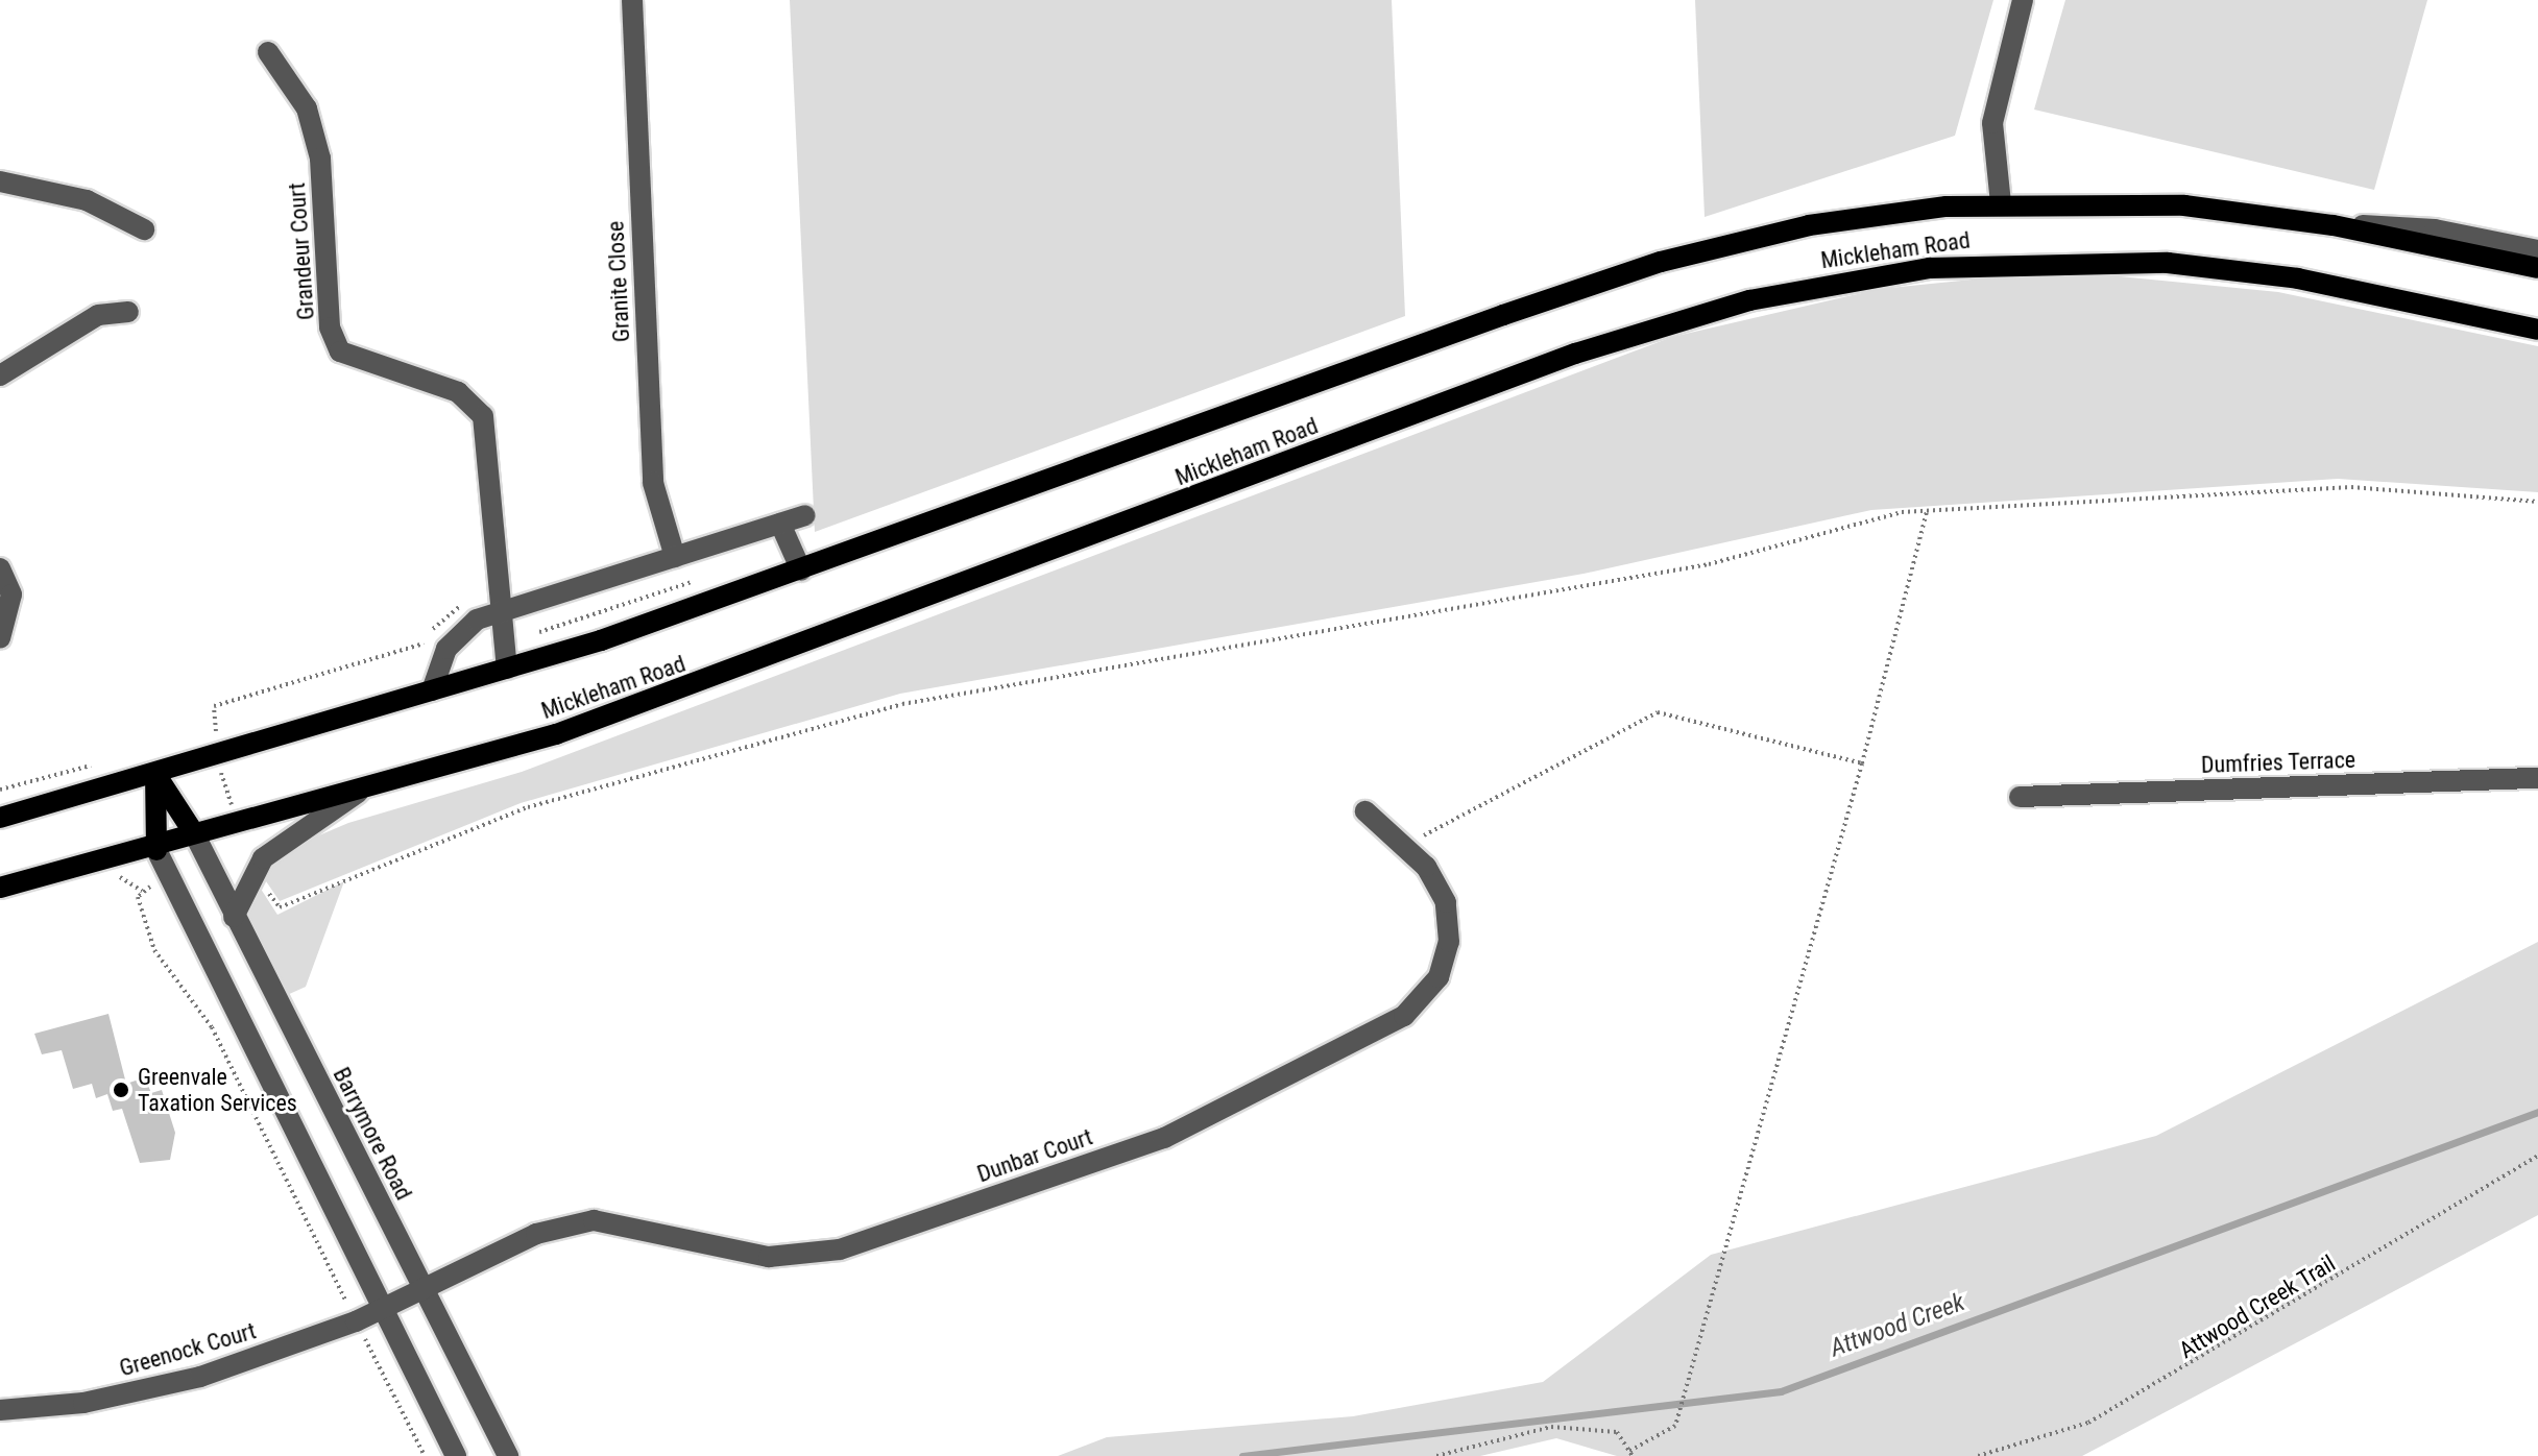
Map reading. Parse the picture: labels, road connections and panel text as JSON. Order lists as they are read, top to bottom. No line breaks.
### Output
{"streets":{"main road":["Mickleham Road"],"street":["Grandeur Court","Granite Close","Dumfries Terrace","Barrymore Road","Dunbar Court","Greenock Court"],"path":["Attwood Creek Trail"]},"crossings":[["Mickleham Road","Grandeur Court"],["Mickleham Road","Barrymore Road"],["Barrymore Road","Dunbar Court"],["Dunbar Court","Greenock Court"]],"water":["Attwood Creek"],"places":["Greenvale Taxation Services"]}
